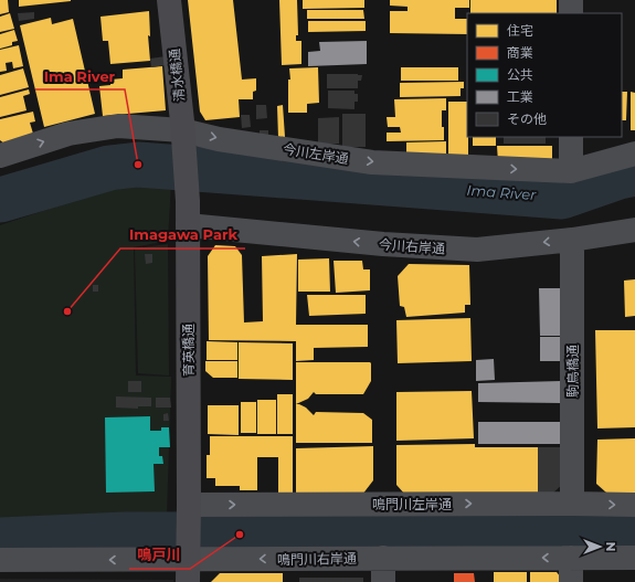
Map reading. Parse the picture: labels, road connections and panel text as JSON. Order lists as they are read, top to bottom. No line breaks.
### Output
{"streets":{"street":["清水橋通","今川左岸通","今川右岸通","育英橋通","駒鳥橋通","鳴門川左岸通","鳴門川右岸通"]},"crossings":[["清水橋通","今川左岸通"],["清水橋通","育英橋通"],["今川右岸通","育英橋通"],["今川右岸通","駒鳥橋通"],["育英橋通","鳴門川左岸通"],["育英橋通","鳴門川右岸通"],["駒鳥橋通","鳴門川左岸通"]],"one_way":["今川左岸通","今川右岸通","鳴門川左岸通","鳴門川右岸通"],"water":["Ima River"],"places":["Ima River","Imagawa Park","鳴戸川"],"legend":["住宅","商業","公共","工業","その他"],"north":"right"}
